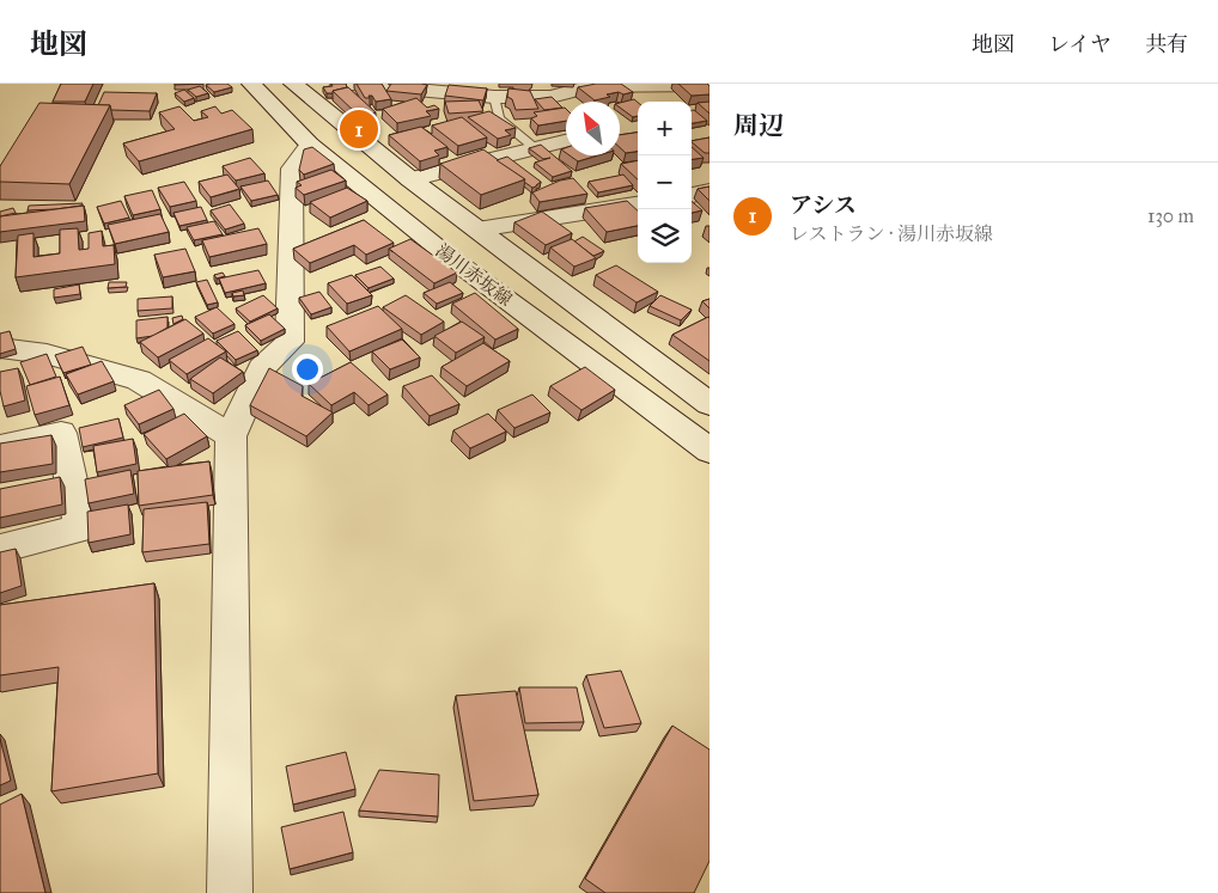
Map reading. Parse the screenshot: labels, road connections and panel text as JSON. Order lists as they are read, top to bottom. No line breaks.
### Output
{"streets":{"street":["湯川赤坂線"]},"north":"top left","page":{"header":"地図","nav":["地図","レイヤ","共有"],"heading":"周辺","map_buttons":["+","−"],"pins":"1","list":[{"mark":"1","name":"アシス","note":"レストラン · 湯川赤坂線","value":"130 m"}]}}
